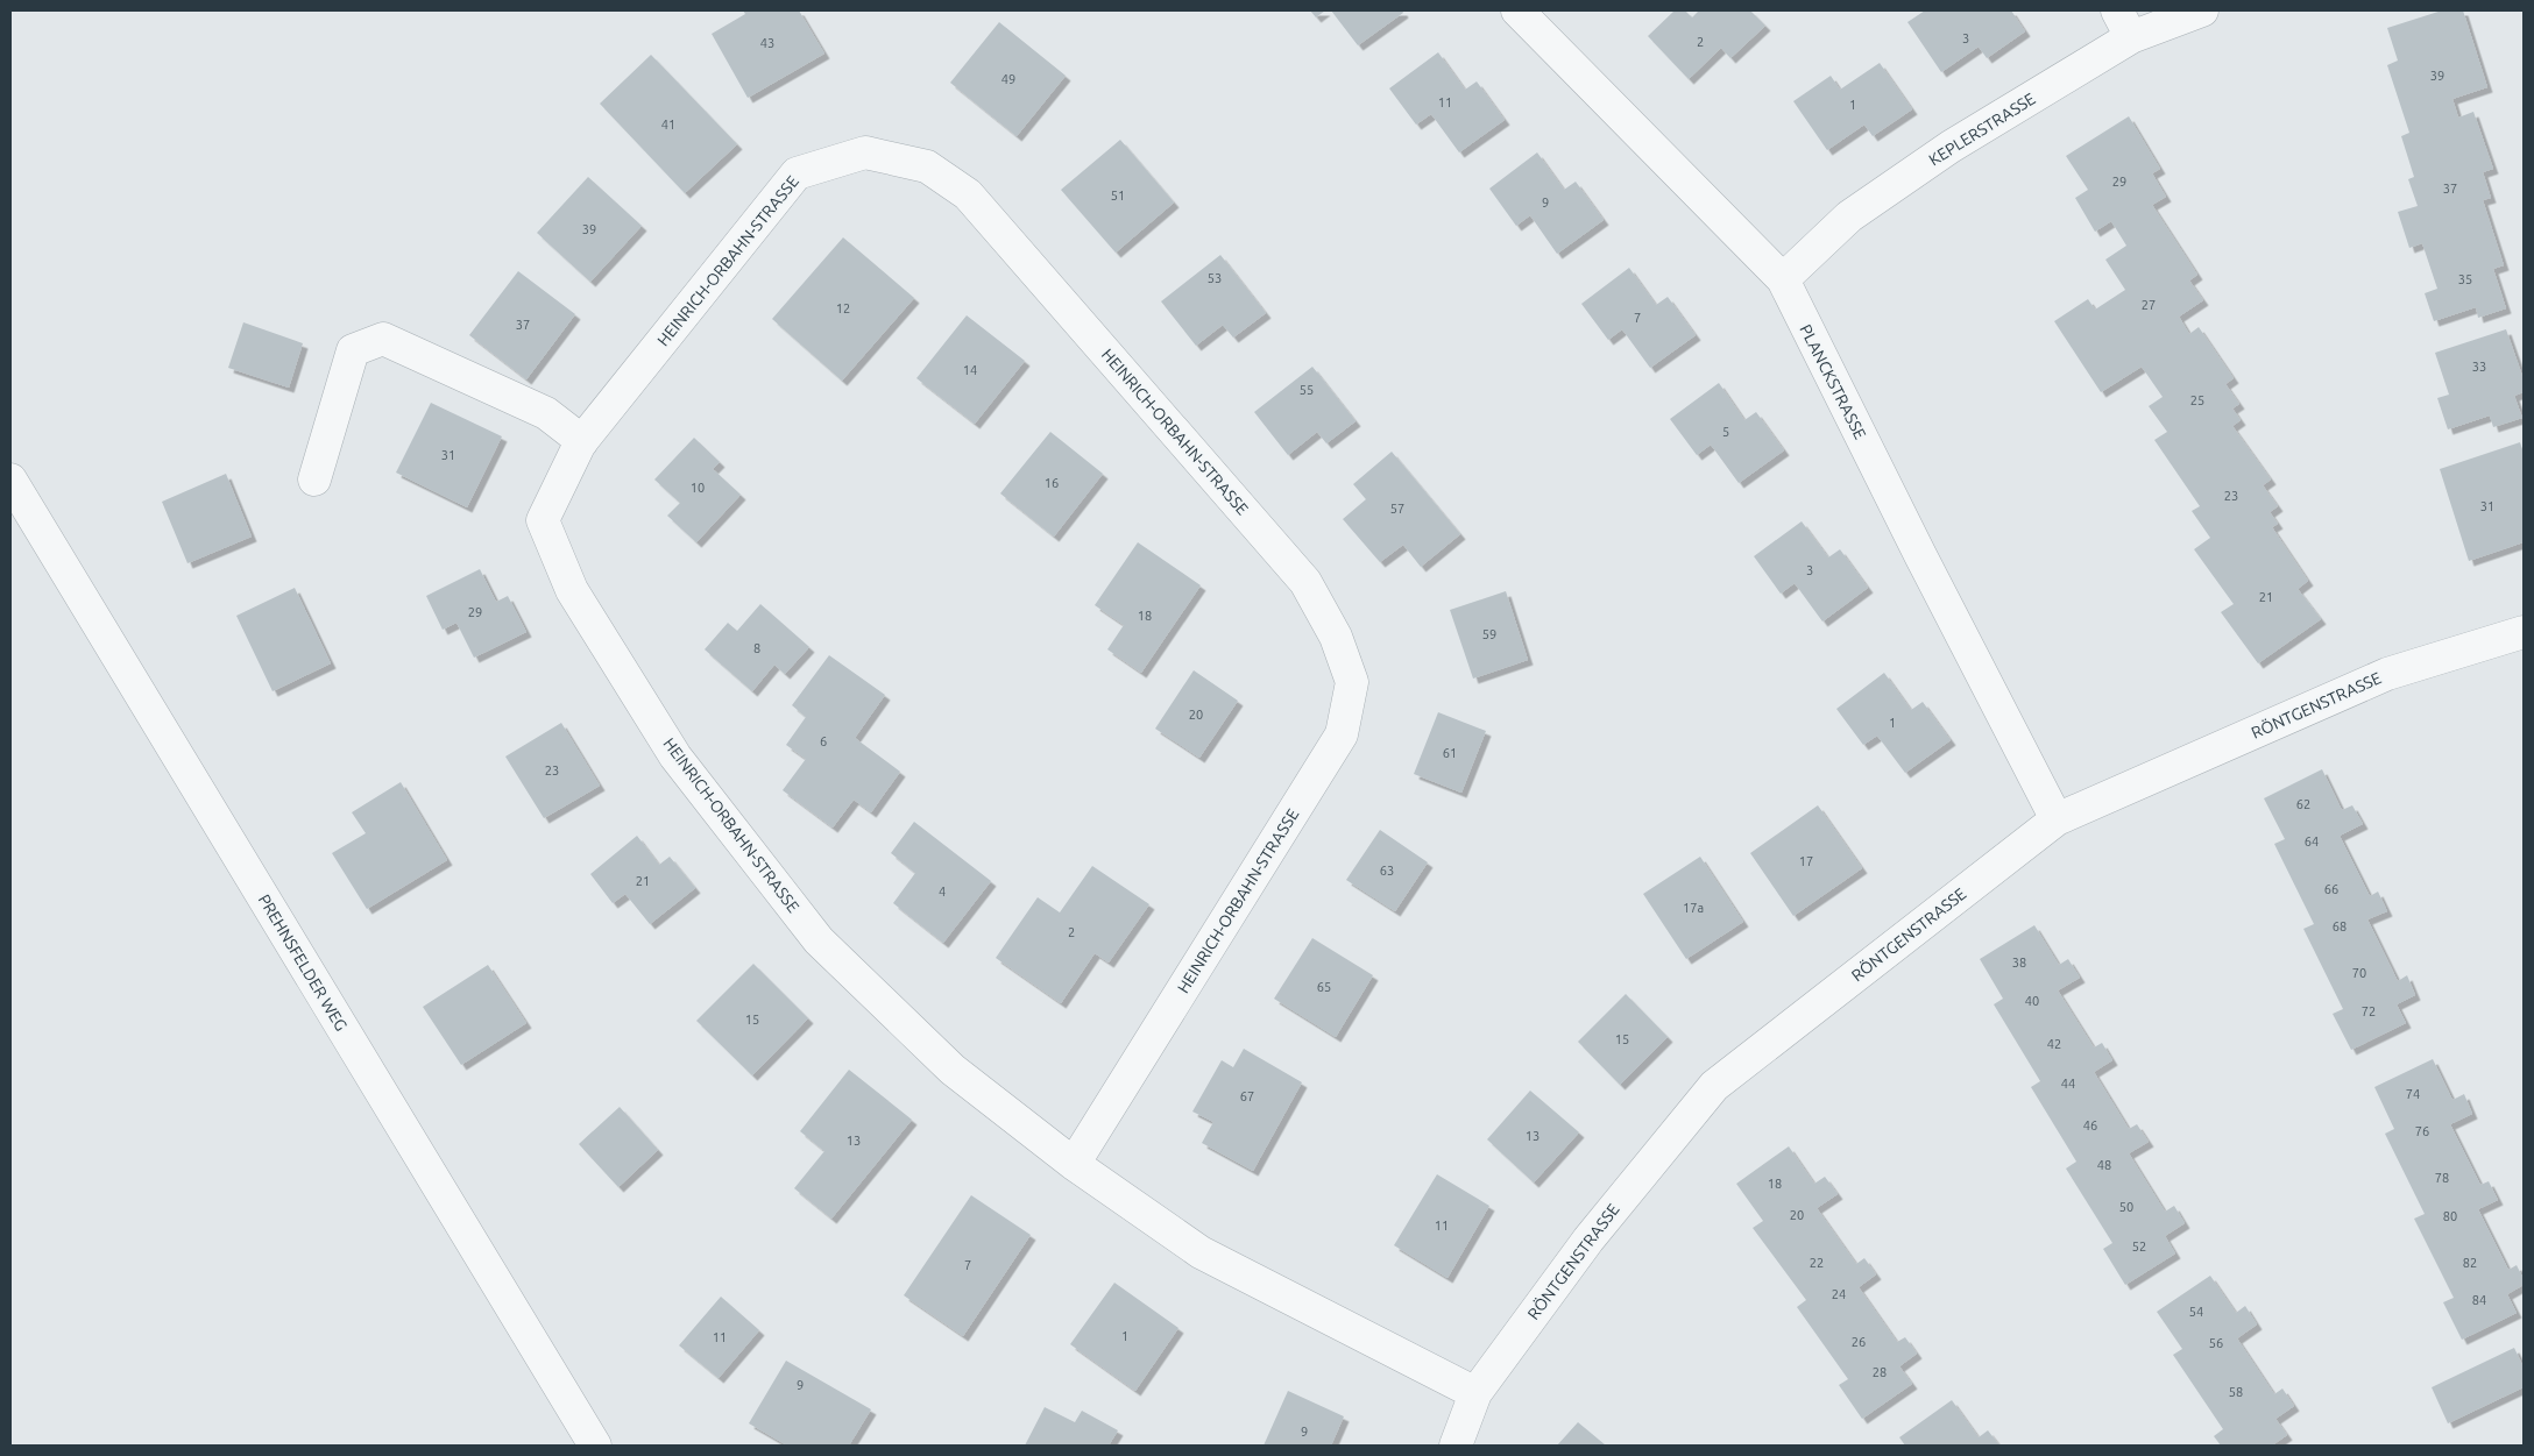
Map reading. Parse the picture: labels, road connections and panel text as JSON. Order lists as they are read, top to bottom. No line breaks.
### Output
{"streets":{"street":["KEPLERSTRASSE","HEINRICH-ORBAHN-STRASSE","PLANCKSTRASSE","RÖNTGENSTRASSE","PREHNSFELDER WEG"]},"crossings":[["KEPLERSTRASSE","PLANCKSTRASSE"],["HEINRICH-ORBAHN-STRASSE","RÖNTGENSTRASSE"],["PLANCKSTRASSE","RÖNTGENSTRASSE"]],"house_numbers":["3","2","43","39","49","11","1","41","29","37","51","9","39","53","35","27","12","7","37","33","14","55","25","5","31","16","10","23","31","57","3","21","29","18","59","8","20","1","6","61","23","62","64","17","63","21","66","4","17a","68","2","38","70","65","40","72","15","15","42","44","74","67","46","76","13","13","48","78","18","50","20","80","11","52","22","82","7","24","84","54","1","11","26","56","28","9","58","9"]}
